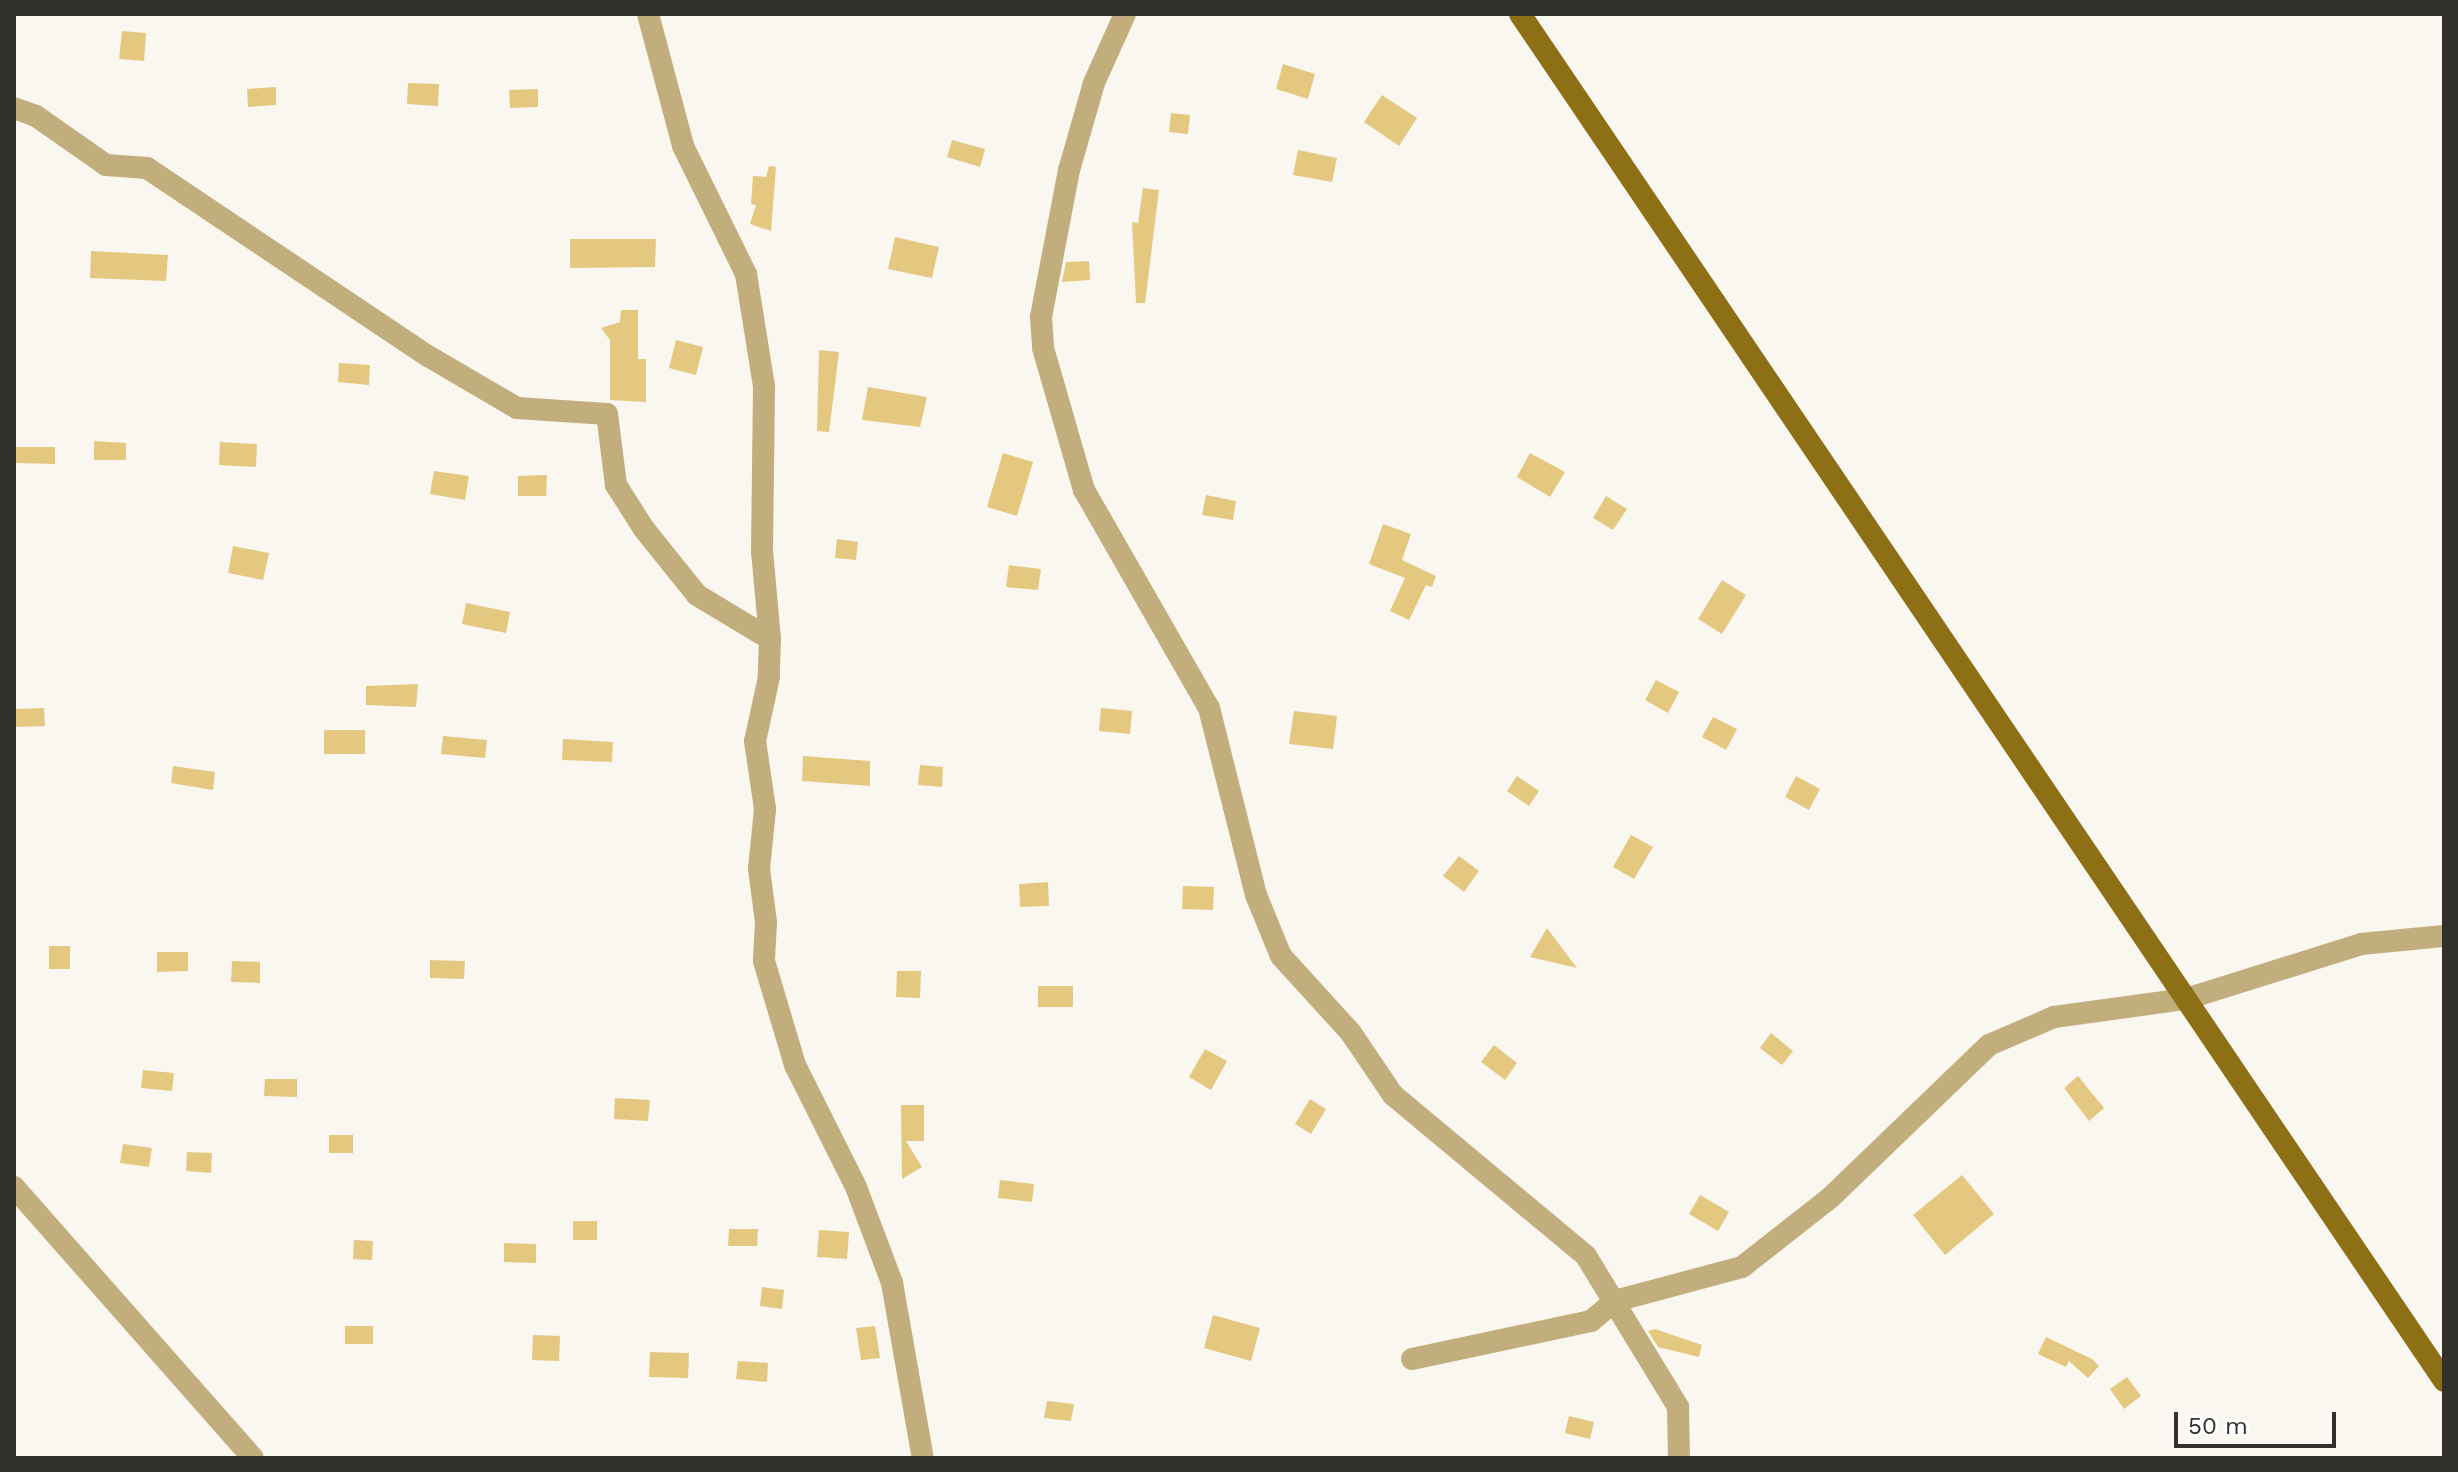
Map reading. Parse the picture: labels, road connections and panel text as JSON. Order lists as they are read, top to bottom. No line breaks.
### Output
{"scale_bar":"50 m"}
